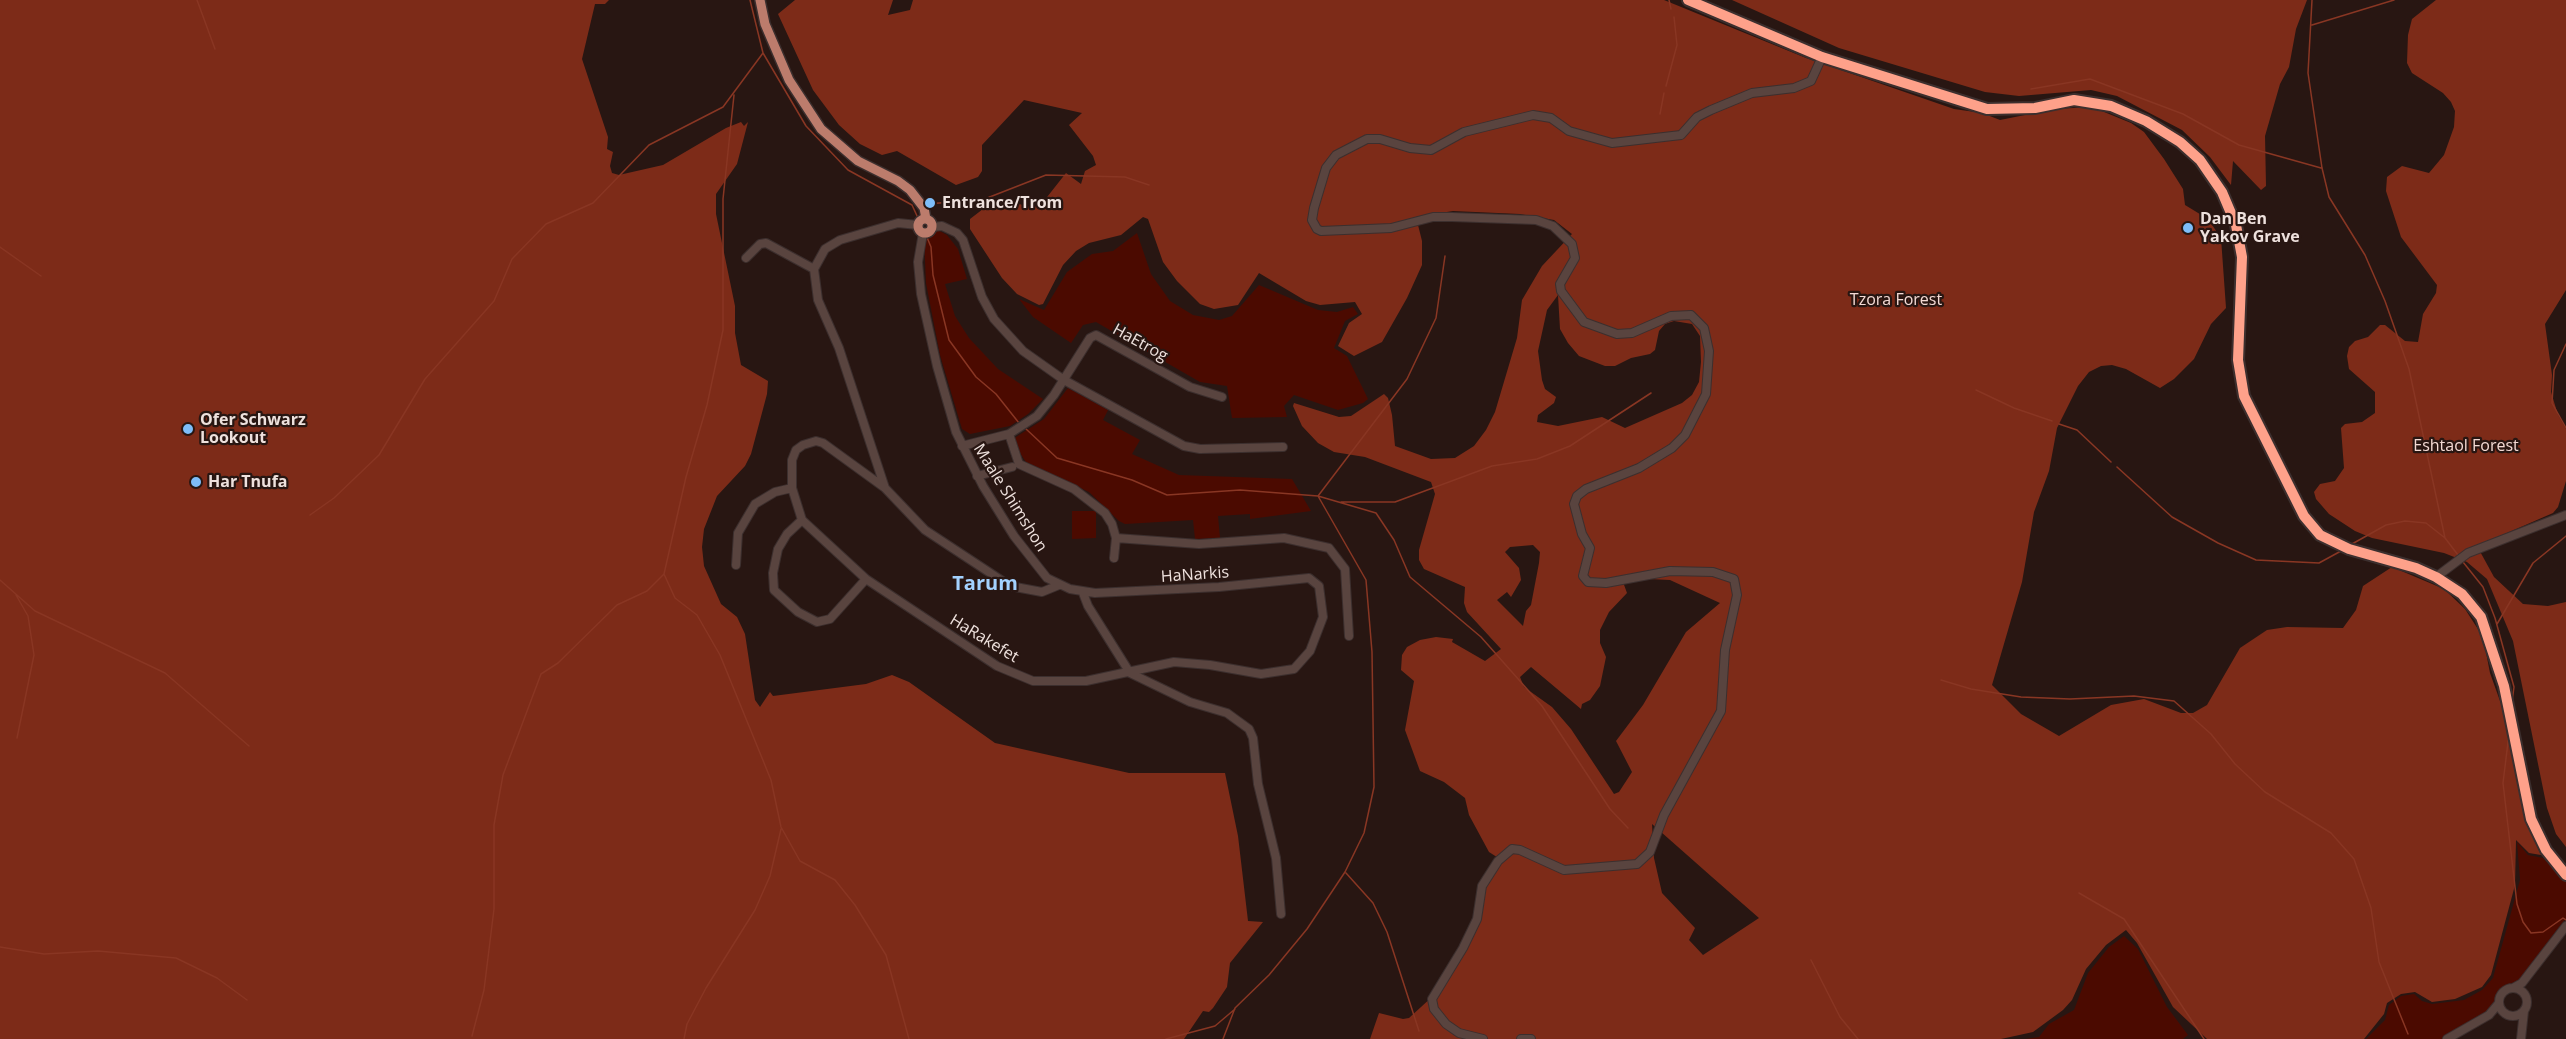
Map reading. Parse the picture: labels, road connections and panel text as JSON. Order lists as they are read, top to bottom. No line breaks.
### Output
{"streets":{"street":["HaEtrog","Maale Shimshon","HaNarkis","HaRakefet"]},"crossings":[["Maale Shimshon","HaNarkis"],["HaNarkis","HaRakefet"]],"districts":["Tarum"],"parks":["Tzora Forest","Eshtaol Forest"],"places":["Entrance/Trom","Dan Ben Yakov Grave","Ofer Schwarz Lookout","Har Tnufa"]}
